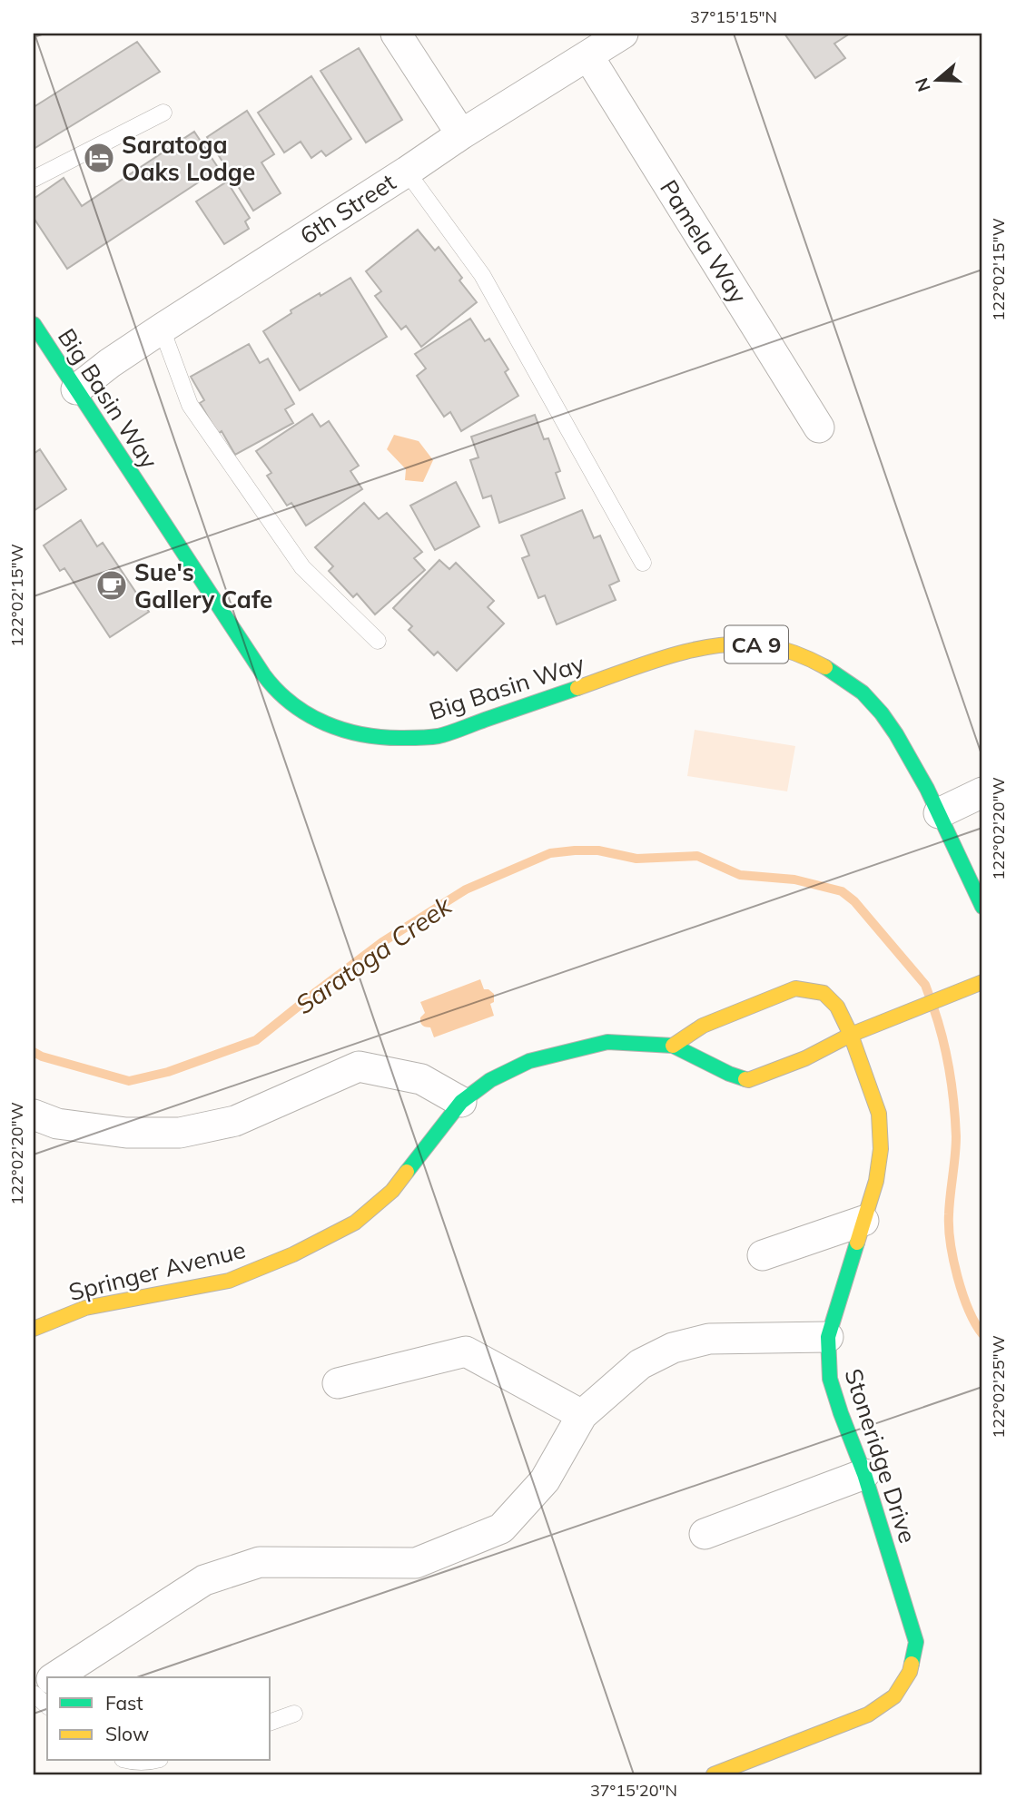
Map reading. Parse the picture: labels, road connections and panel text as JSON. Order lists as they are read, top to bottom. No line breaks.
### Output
{"streets":{"street":["6th Street","Pamela Way","Big Basin Way","CA 9","Springer Avenue","Stoneridge Drive"]},"crossings":[["6th Street","Pamela Way"],["6th Street","Big Basin Way"],["Springer Avenue","Stoneridge Drive"]],"water":["Saratoga Creek"],"places":{"hotel":["Saratoga Oaks Lodge"],"cafe":["Sue's Gallery Cafe"]},"legend":["Fast","Slow"],"north":"left","coordinates":["37°15'15\"N","122°02'15\"W","122°02'20\"W","122°02'25\"W","37°15'20\"N"]}
